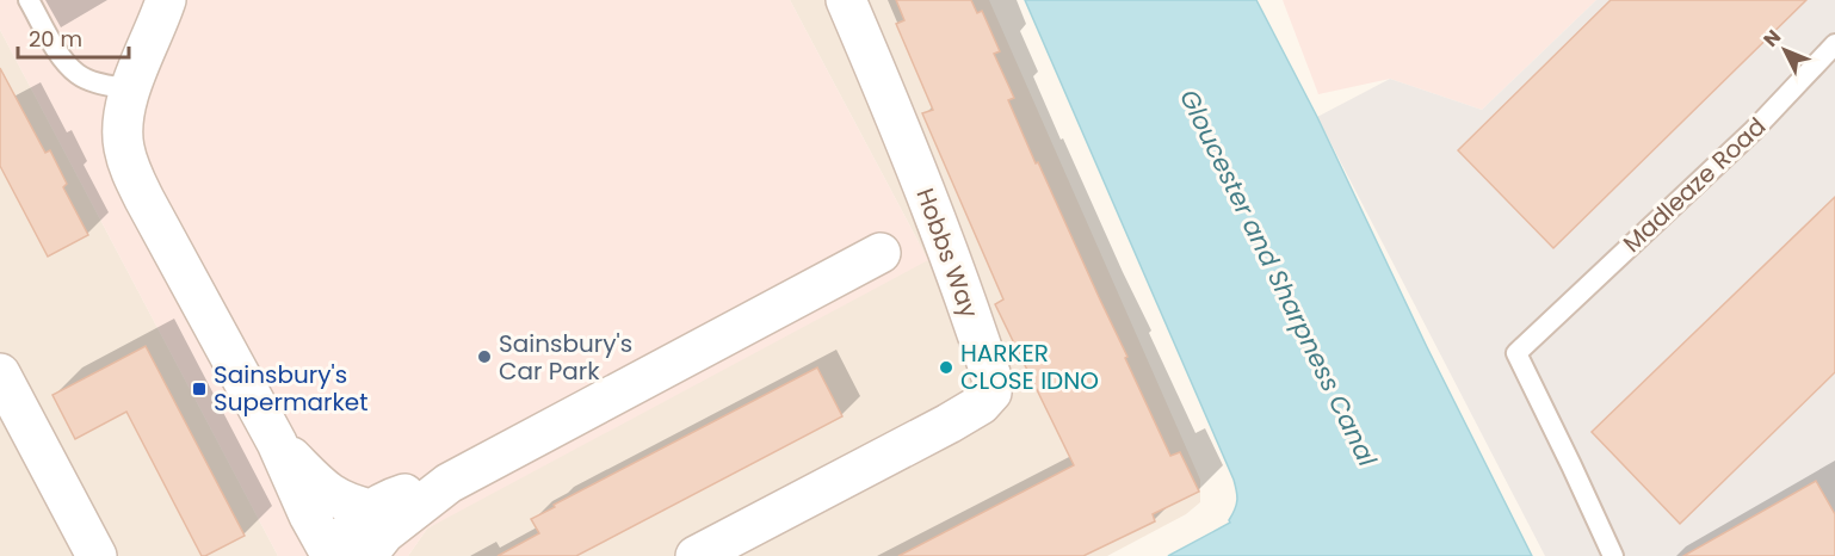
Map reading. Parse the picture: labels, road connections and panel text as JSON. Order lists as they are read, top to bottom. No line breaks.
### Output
{"streets":{"street":["Hobbs Way"],"lane":["Madleaze Road"]},"water":["Gloucester and Sharpness Canal"],"places":{"other":["Sainsbury's Car Park","HARKER CLOSE IDNO"],"transit":["Sainsbury's Supermarket"]},"scale_bar":"20 m","north":"top left"}
